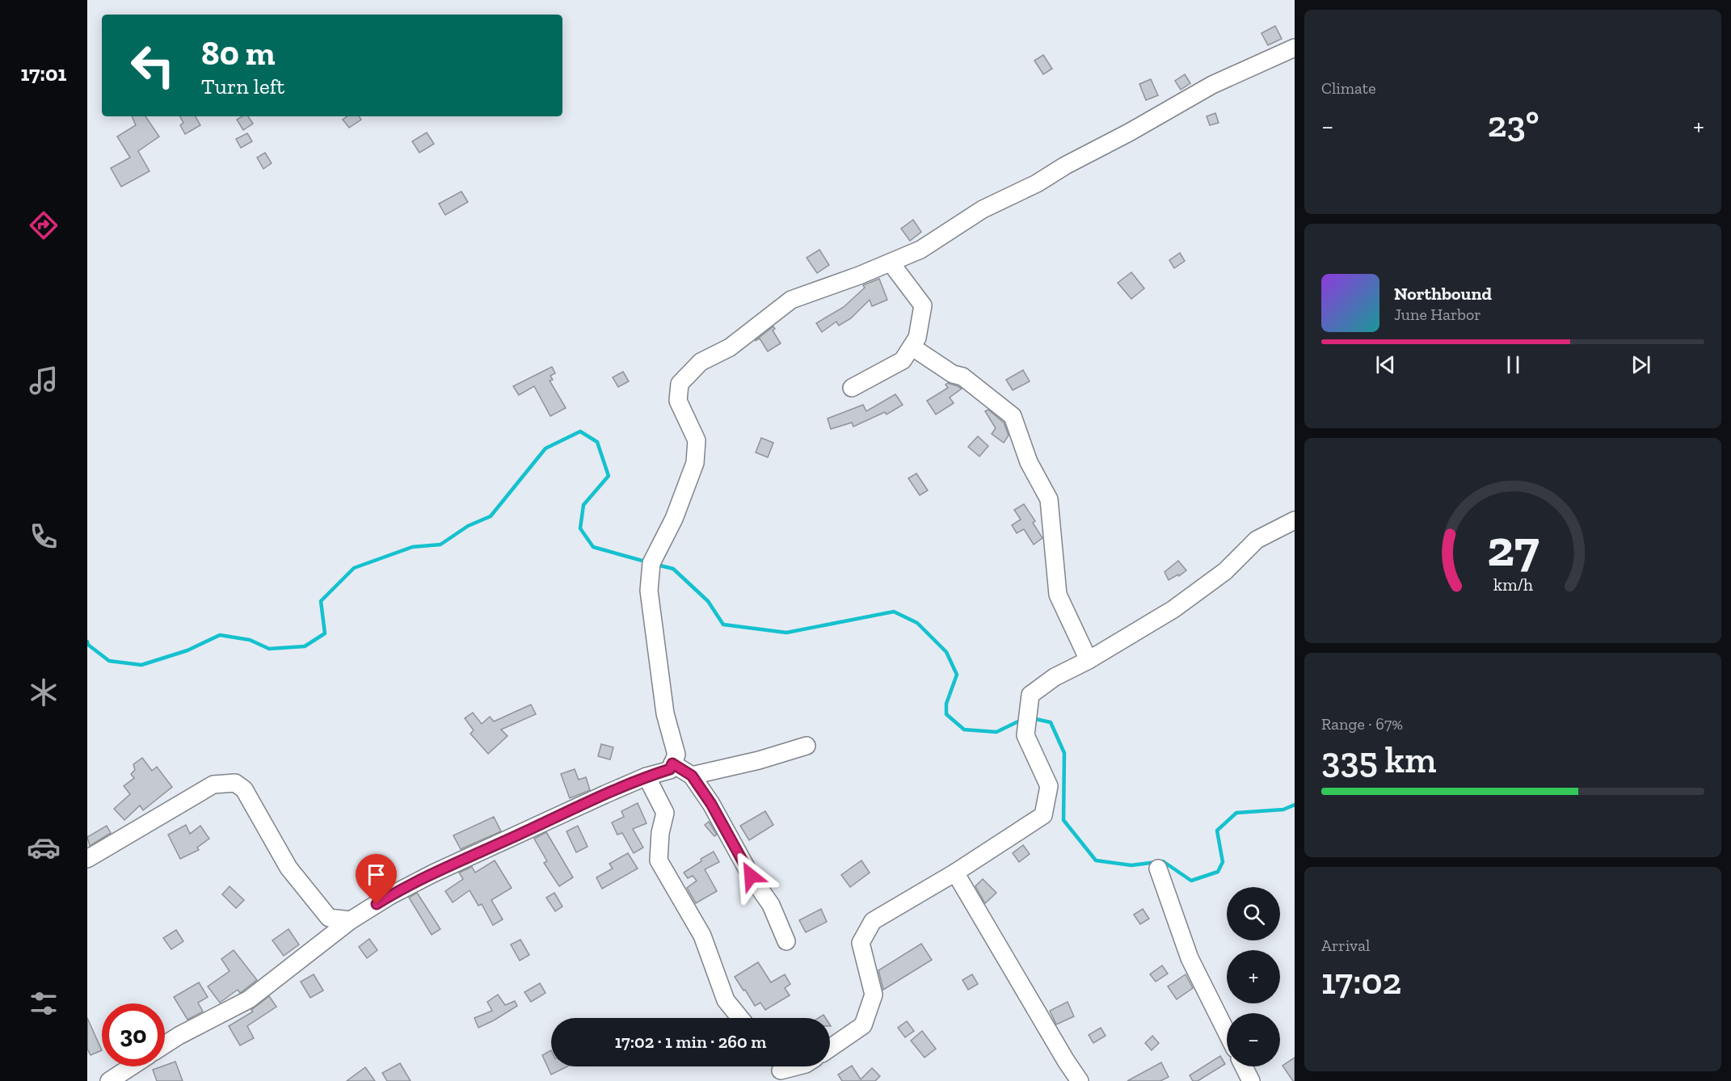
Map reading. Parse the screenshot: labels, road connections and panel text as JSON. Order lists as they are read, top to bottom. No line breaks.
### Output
{"page":{"tabs":"17:01","tile":["Climate",["Range · 67%","335 km"],["Arrival","17:02"]],"turn":["80 m","Turn left"],"heat":["−","23°","+"],"song":["Northbound","June Harbor"],"map_buttons":["+","−"],"limit":"30","trip":"17:02 · 1 min · 260 m","gauge":["27","km/h"]}}
